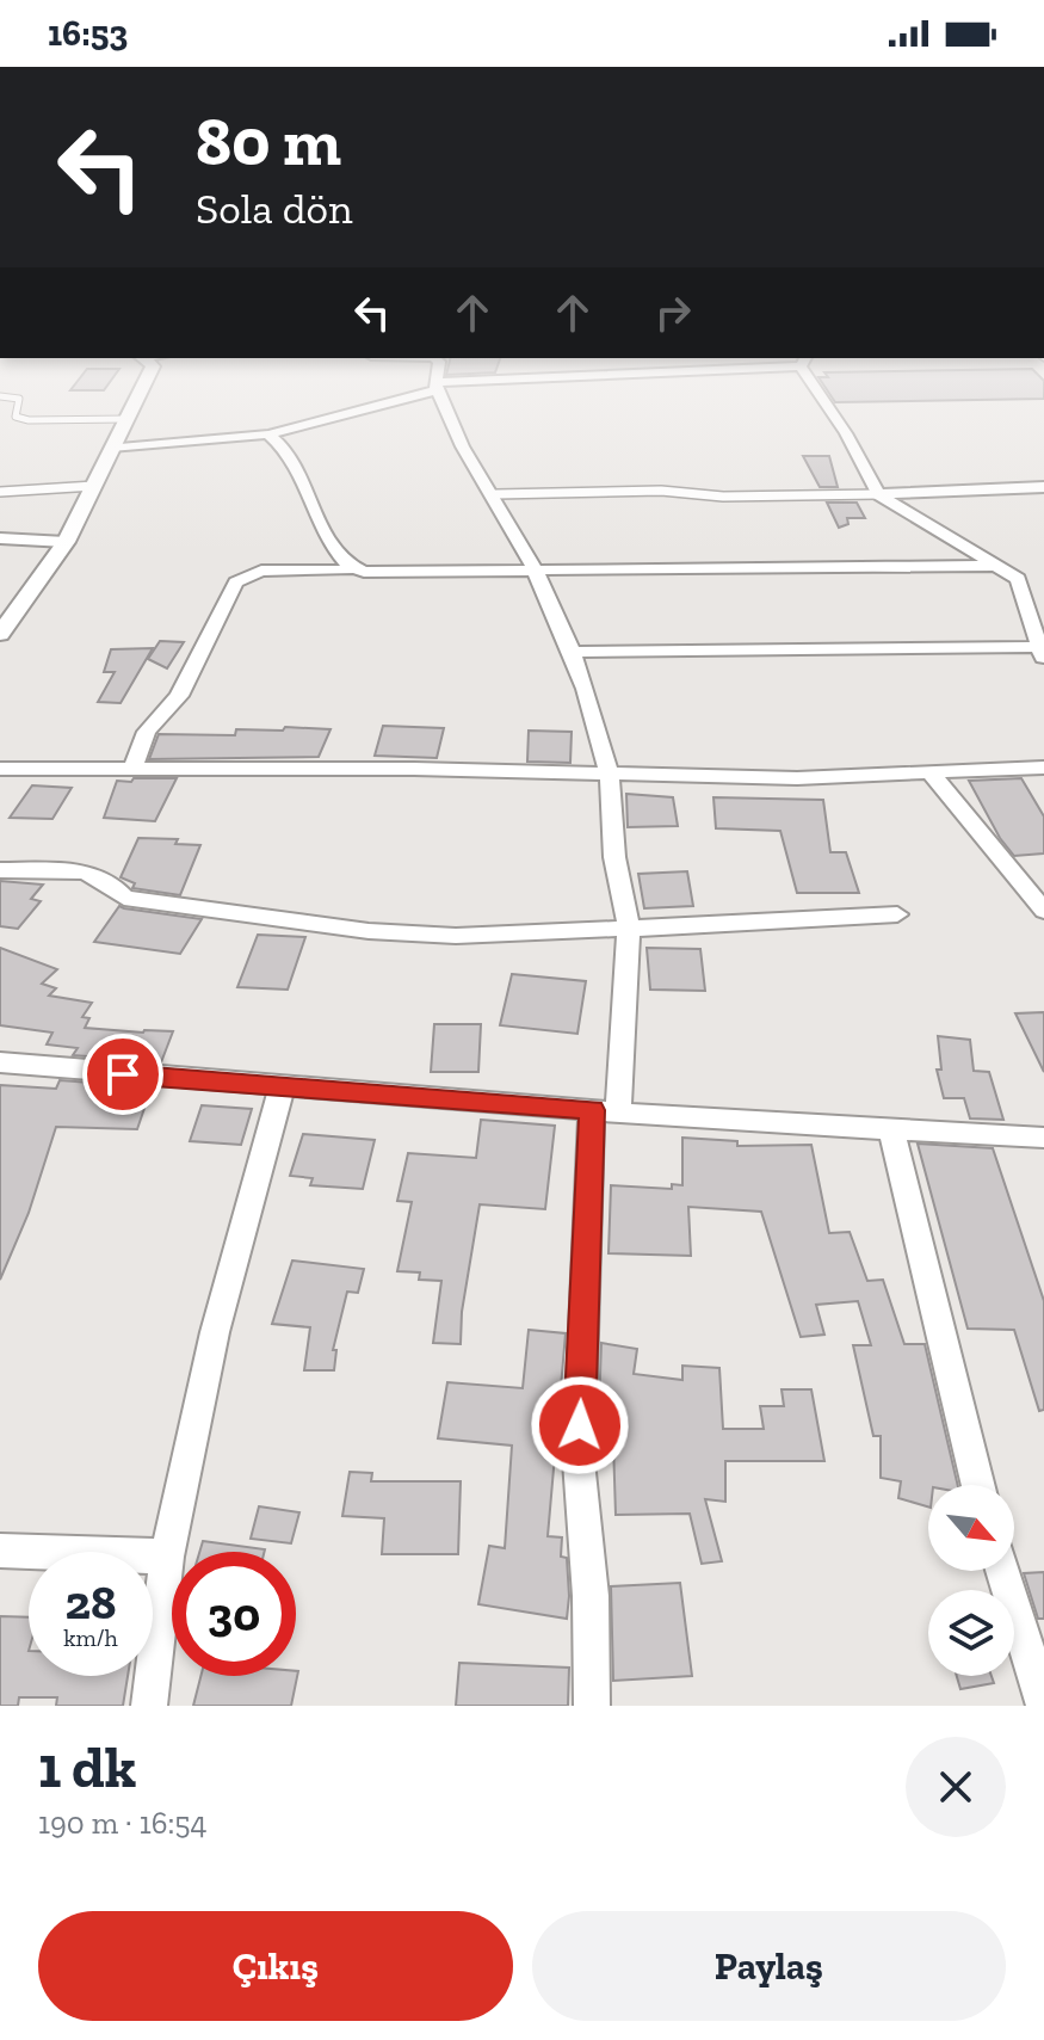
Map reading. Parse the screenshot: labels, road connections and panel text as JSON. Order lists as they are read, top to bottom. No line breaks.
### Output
{"north":"bottom right","page":{"status":"16:53","turn":["80 m","Sola dön"],"speed":"28 km/h","limit":"30","heading":["1 dk","190 m · 16:54"],"buttons":["Çıkış","Paylaş"]}}
